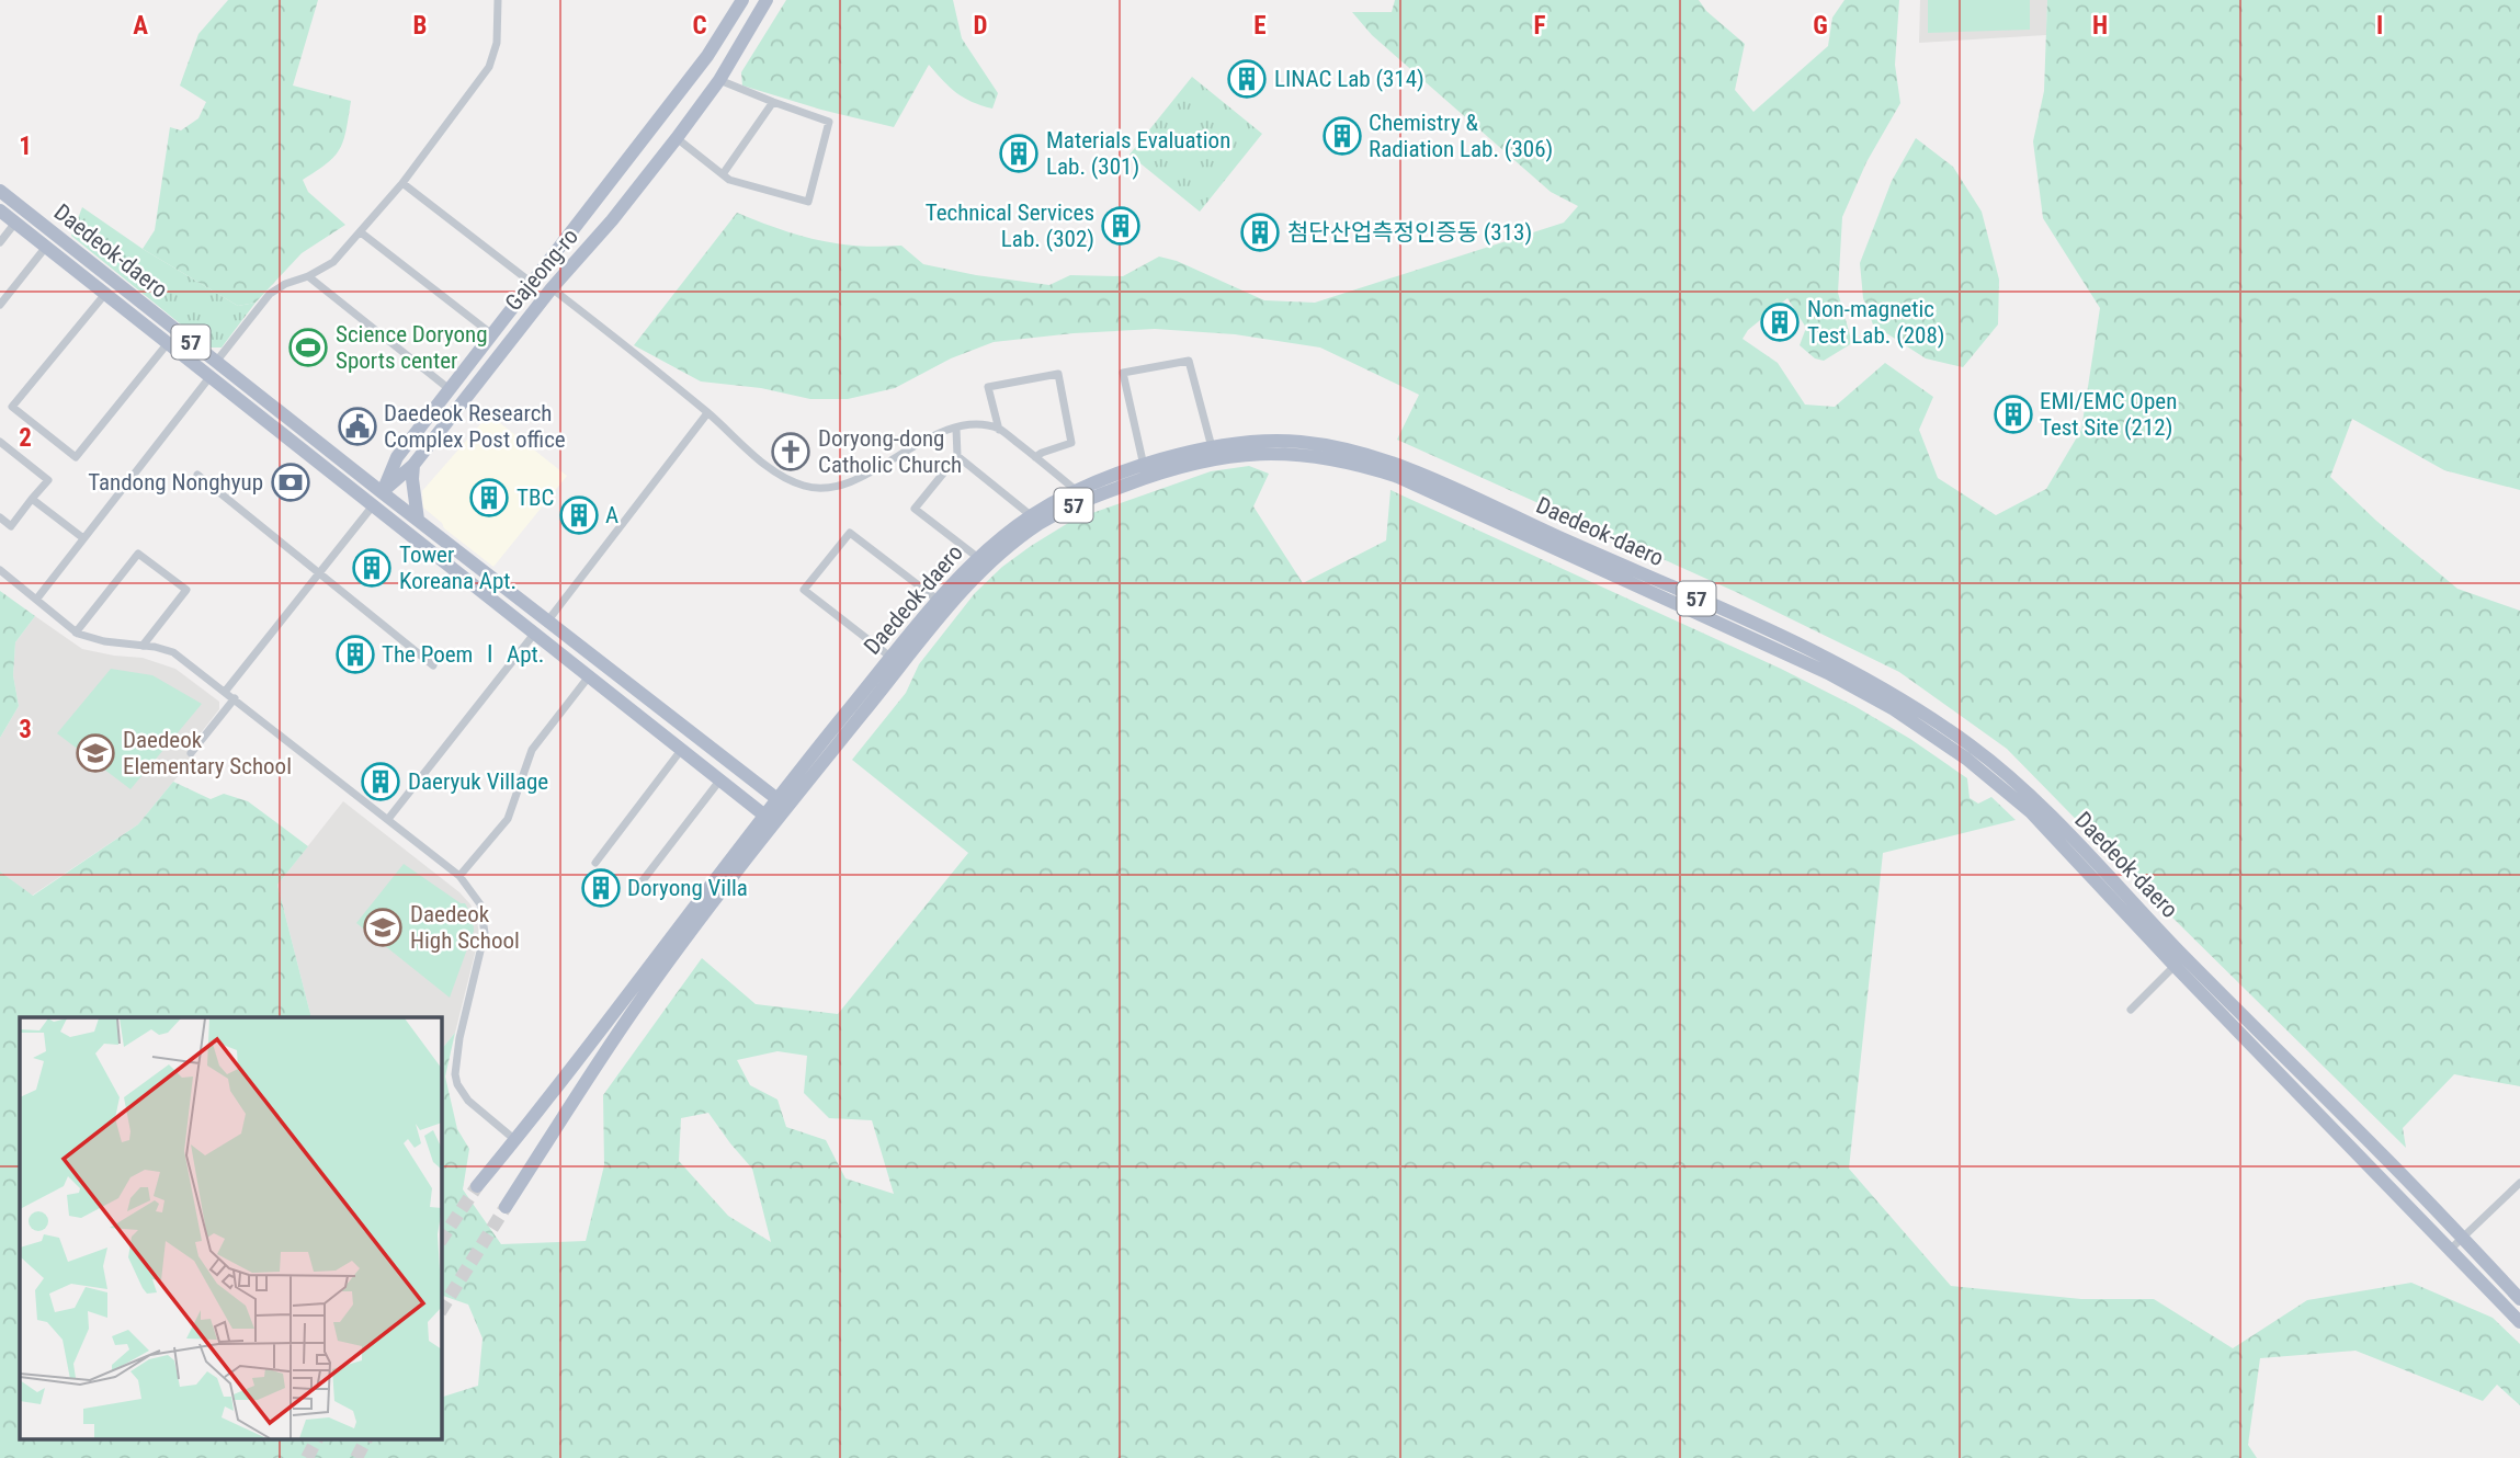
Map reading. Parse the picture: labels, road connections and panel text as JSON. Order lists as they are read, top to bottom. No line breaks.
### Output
{"streets":{"main road":["Daedeok-daero","Gajeong-ro","57"]},"crossings":[["Daedeok-daero","Gajeong-ro"]],"places":{"building":["LINAC Lab (314)","Chemistry & Radiation Lab. (306)","Materials Evaluation Lab. (301)","Technical Services Lab. (302)","첨단산업측정인증동 (313)","Non-magnetic Test Lab. (208)","EMI/EMC Open Test Site (212)","TBC","A","Tower Koreana Apt.","The Poem Ⅰ Apt.","Daeryuk Village","Doryong Villa"],"sports":["Science Doryong Sports center"],"public building":["Daedeok Research Complex Post office"],"church":["Doryong-dong Catholic Church"],"bank":["Tandong Nonghyup"],"school or university":["Daedeok Elementary School","Daedeok High School"]},"grid":{"columns":["A","B","C","D","E","F","G","H","I"],"rows":["1","2","3"]}}
